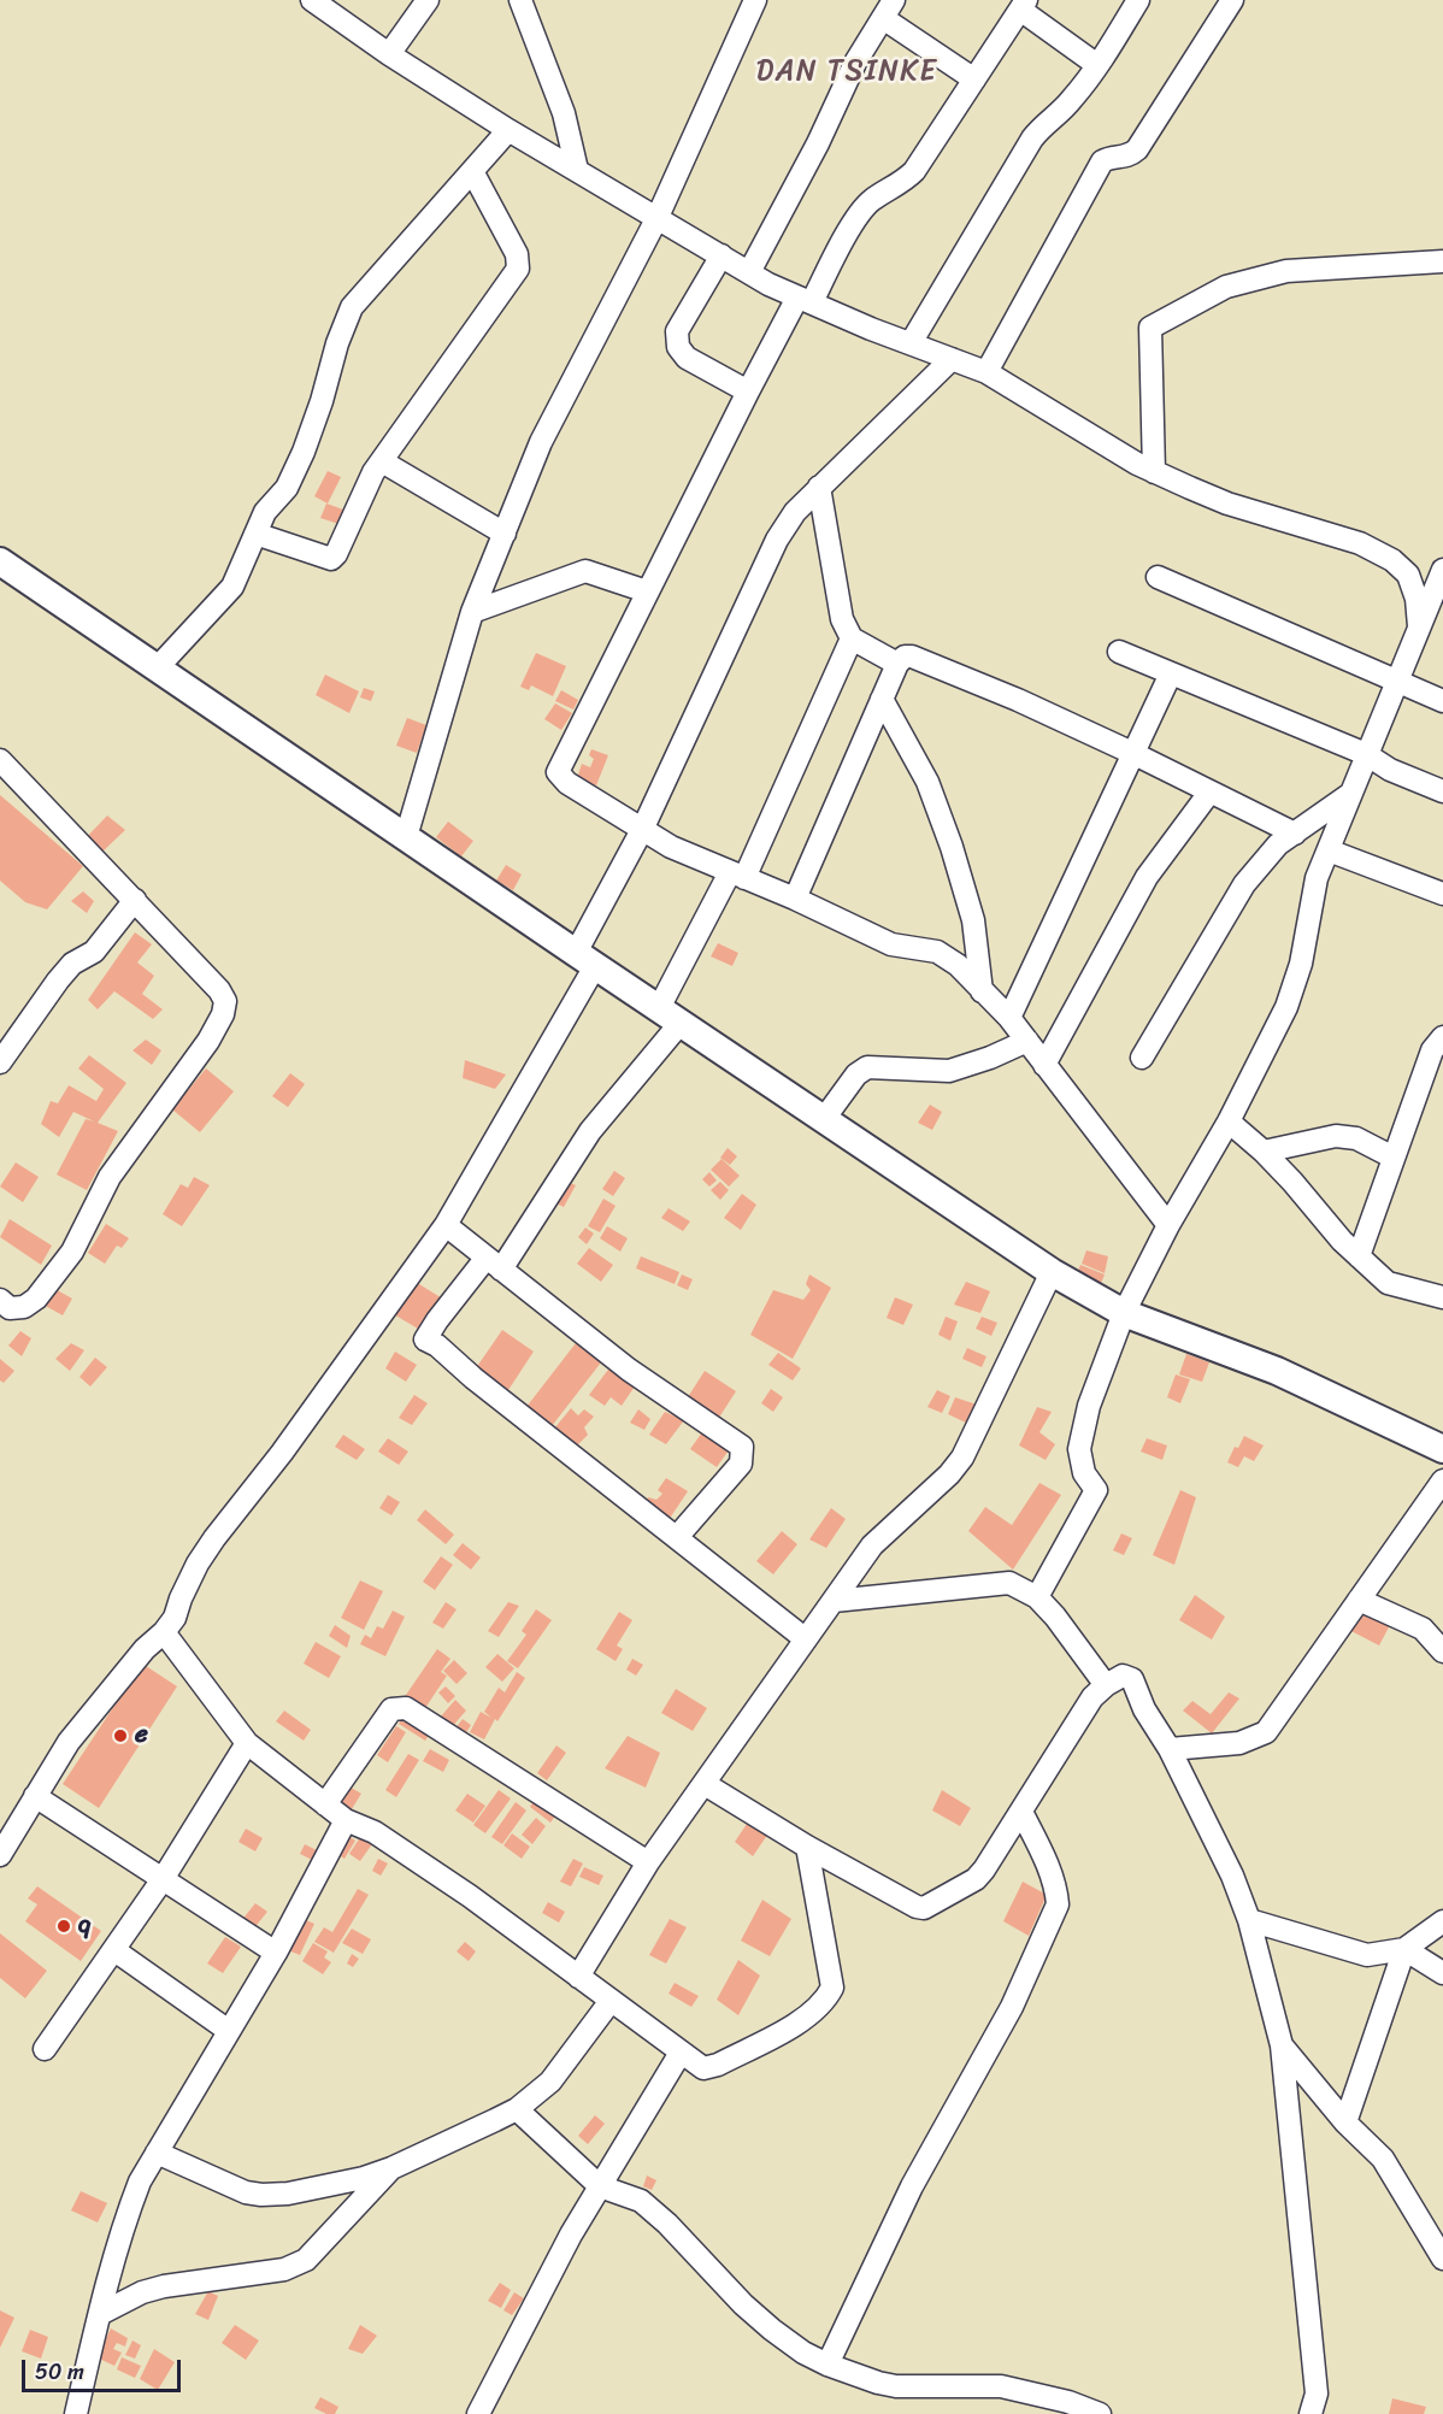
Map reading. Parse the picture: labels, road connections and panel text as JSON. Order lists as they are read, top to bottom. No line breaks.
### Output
{"districts":["DAN TSINKE"],"places":["e","q"],"scale_bar":"50 m"}
